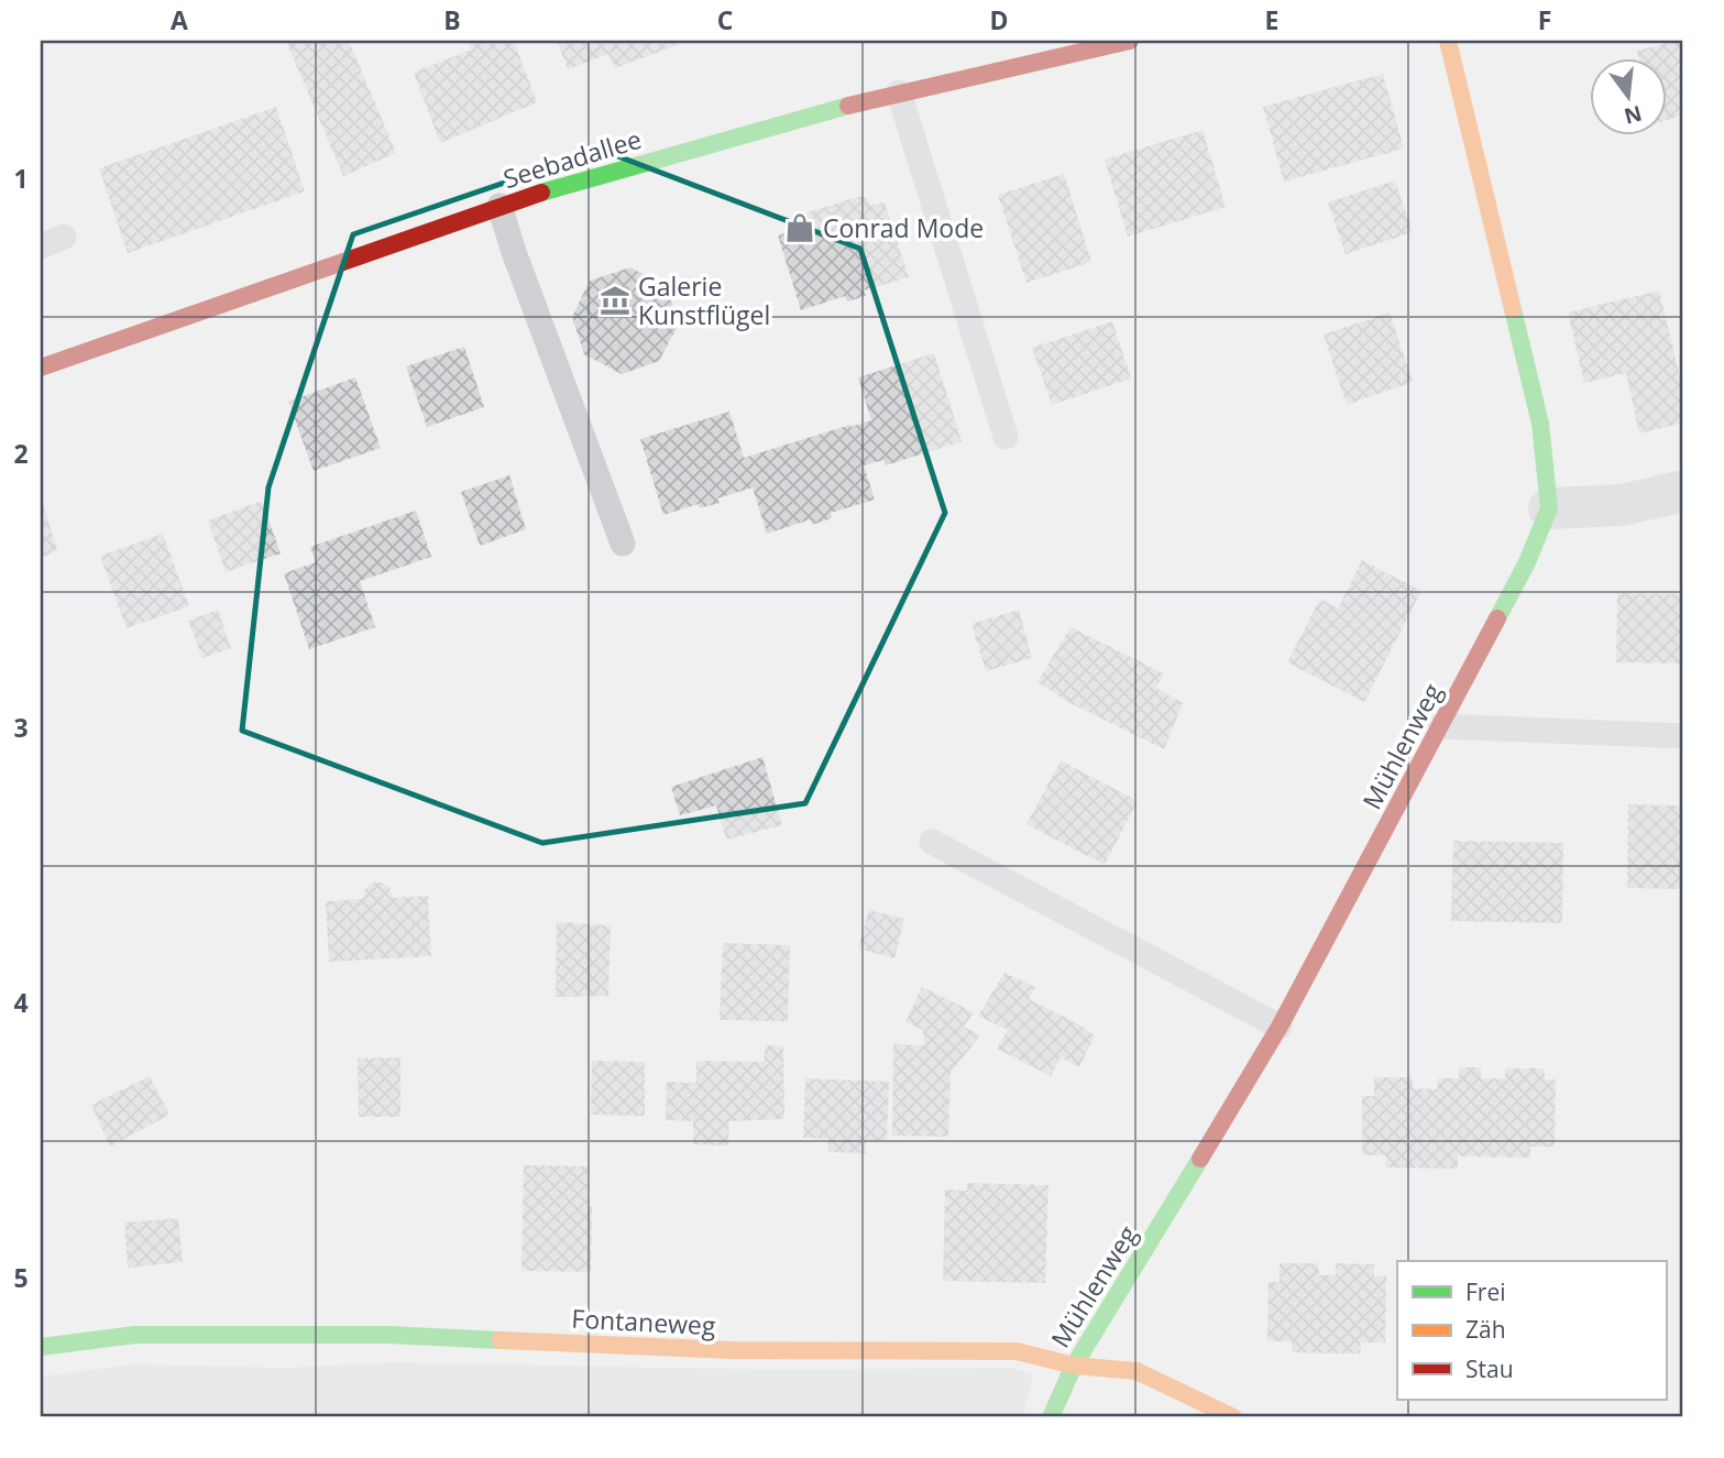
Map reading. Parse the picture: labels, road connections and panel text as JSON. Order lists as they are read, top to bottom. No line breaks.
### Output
{"streets":{"street":["Seebadallee","Mühlenweg","Fontaneweg"]},"crossings":[["Mühlenweg","Fontaneweg"]],"places":{"shop":["Conrad Mode"],"museum":["Galerie Kunstflügel"]},"legend":["Frei","Zäh","Stau"],"north":"bottom","grid":{"columns":["A","B","C","D","E","F"],"rows":["1","2","3","4","5"]}}
